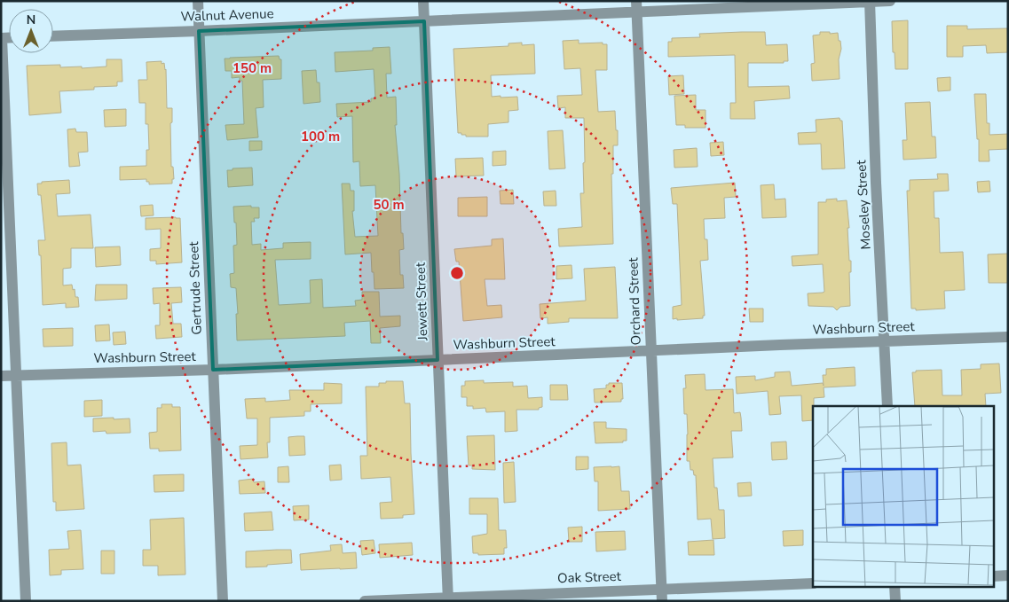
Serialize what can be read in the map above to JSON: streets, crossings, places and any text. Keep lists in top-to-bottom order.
{
  "streets": {
    "street": [
      "Walnut Avenue",
      "Moseley Street",
      "Gertrude Street",
      "Jewett Street",
      "Orchard Street",
      "Washburn Street",
      "Oak Street"
    ]
  },
  "crossings": [
    ["Walnut Avenue", "Moseley Street"],
    ["Walnut Avenue", "Gertrude Street"],
    ["Walnut Avenue", "Jewett Street"],
    ["Walnut Avenue", "Orchard Street"],
    ["Moseley Street", "Washburn Street"],
    ["Gertrude Street", "Washburn Street"],
    ["Jewett Street", "Washburn Street"],
    ["Jewett Street", "Oak Street"],
    ["Orchard Street", "Washburn Street"],
    ["Orchard Street", "Oak Street"]
  ],
  "north": "top",
  "rings": ["150 m", "100 m", "50 m"]
}
